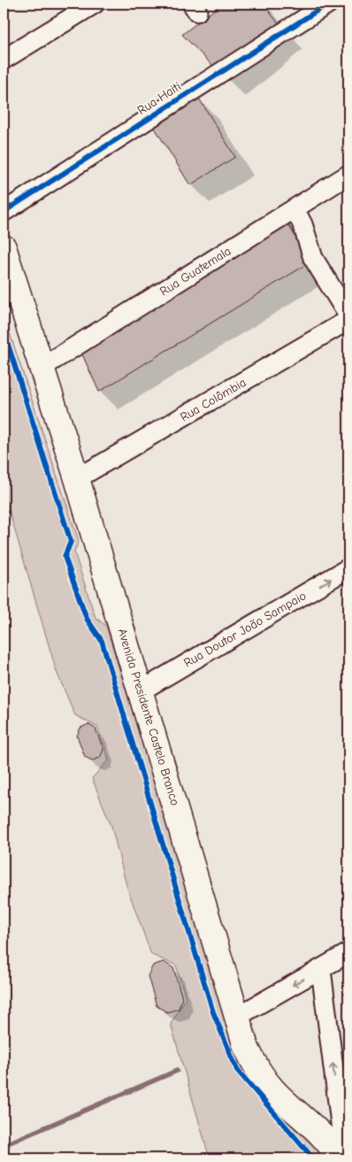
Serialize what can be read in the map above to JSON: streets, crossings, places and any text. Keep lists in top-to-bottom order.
{
  "streets": {
    "main road": ["Avenida Presidente Castelo Branco"],
    "street": [
      "Rua Haiti",
      "Rua Guatemala",
      "Rua Colômbia",
      "Rua Doutor João Sampaio"
    ]
  },
  "crossings": [
    ["Rua Guatemala", "Avenida Presidente Castelo Branco"],
    ["Rua Colômbia", "Avenida Presidente Castelo Branco"],
    ["Rua Doutor João Sampaio", "Avenida Presidente Castelo Branco"]
  ],
  "one_way": ["Rua Doutor João Sampaio"]
}
